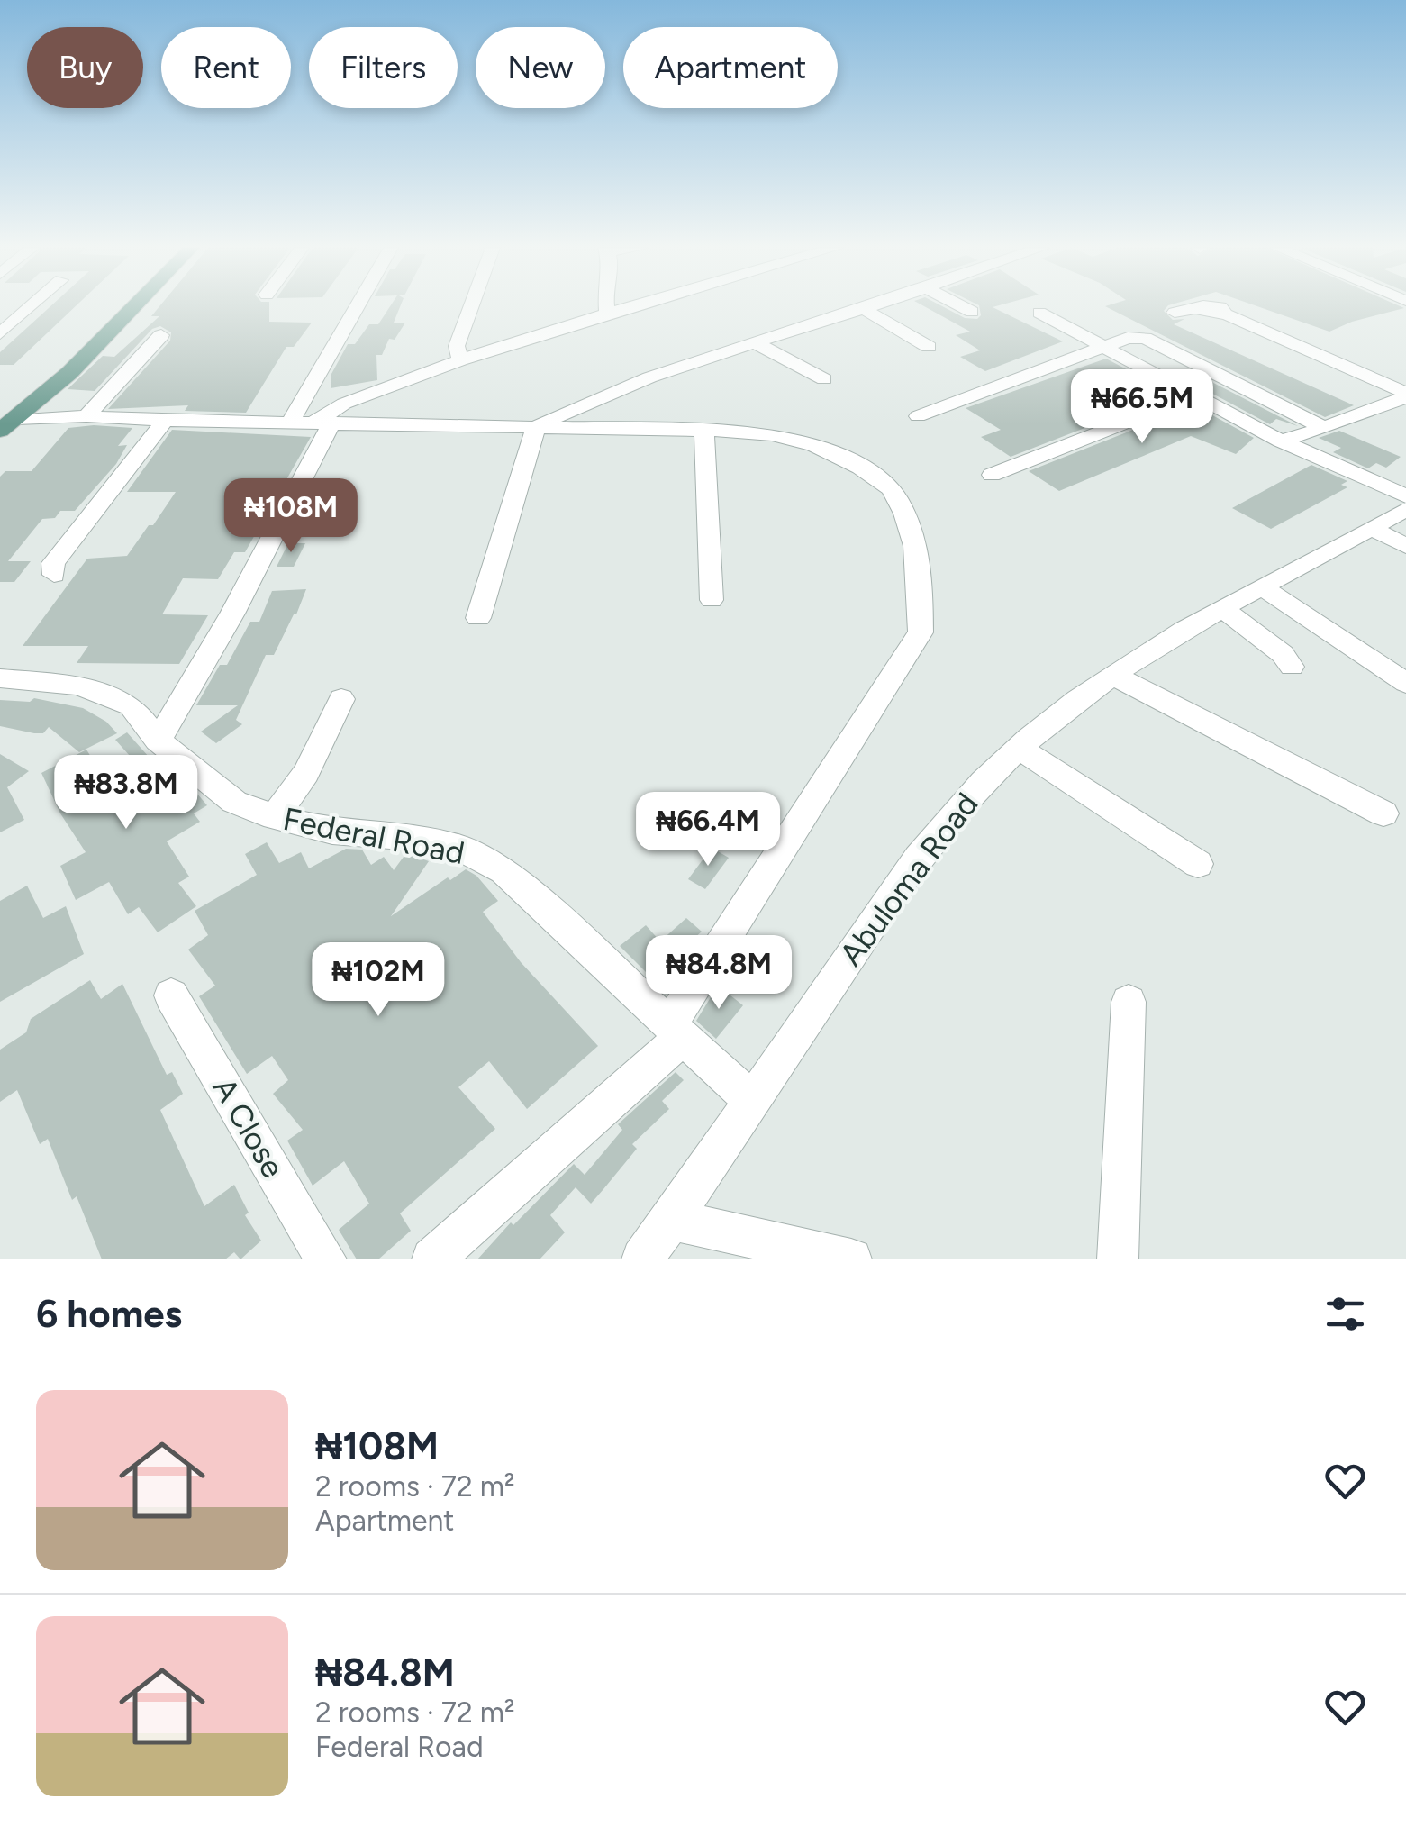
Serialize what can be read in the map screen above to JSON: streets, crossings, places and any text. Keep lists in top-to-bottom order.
{
  "streets": {
    "street": ["Federal Road", "Abuloma Road", "A Close"]
  },
  "crossings": [
    ["Federal Road", "Abuloma Road"]
  ],
  "page": {
    "chip": [
      "Buy",
      "Rent",
      "Filters",
      "New",
      "Apartment"
    ],
    "price": [
      "₦66.5M",
      "₦108M",
      "₦83.8M",
      "₦66.4M",
      "₦84.8M",
      "₦102M"
    ],
    "heading": "6 homes",
    "list": [
      {
        "name": "₦108M",
        "note": "2 rooms · 72 m² · Apartment"
      },
      {
        "name": "₦84.8M",
        "note": "2 rooms · 72 m² · Federal Road"
      }
    ]
  }
}
